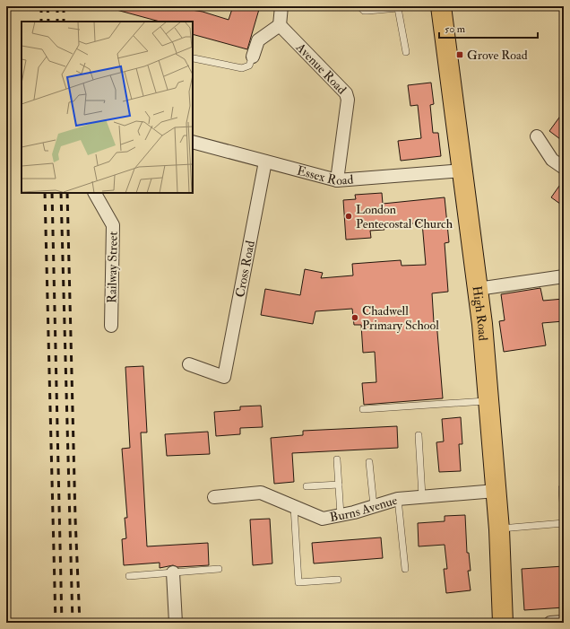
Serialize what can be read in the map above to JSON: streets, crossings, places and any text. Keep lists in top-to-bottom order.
{
  "streets": {
    "main road": ["High Road"],
    "street": [
      "Avenue Road",
      "Essex Road",
      "Railway Street",
      "Cross Road",
      "Burns Avenue"
    ]
  },
  "crossings": [
    ["Avenue Road", "Essex Road"],
    ["Essex Road", "Cross Road"],
    ["Essex Road", "High Road"],
    ["High Road", "Burns Avenue"]
  ],
  "places": {
    "transit": ["Grove Road"],
    "other": ["London Pentecostal Church", "Chadwell Primary School"]
  },
  "scale_bar": "50 m"
}
